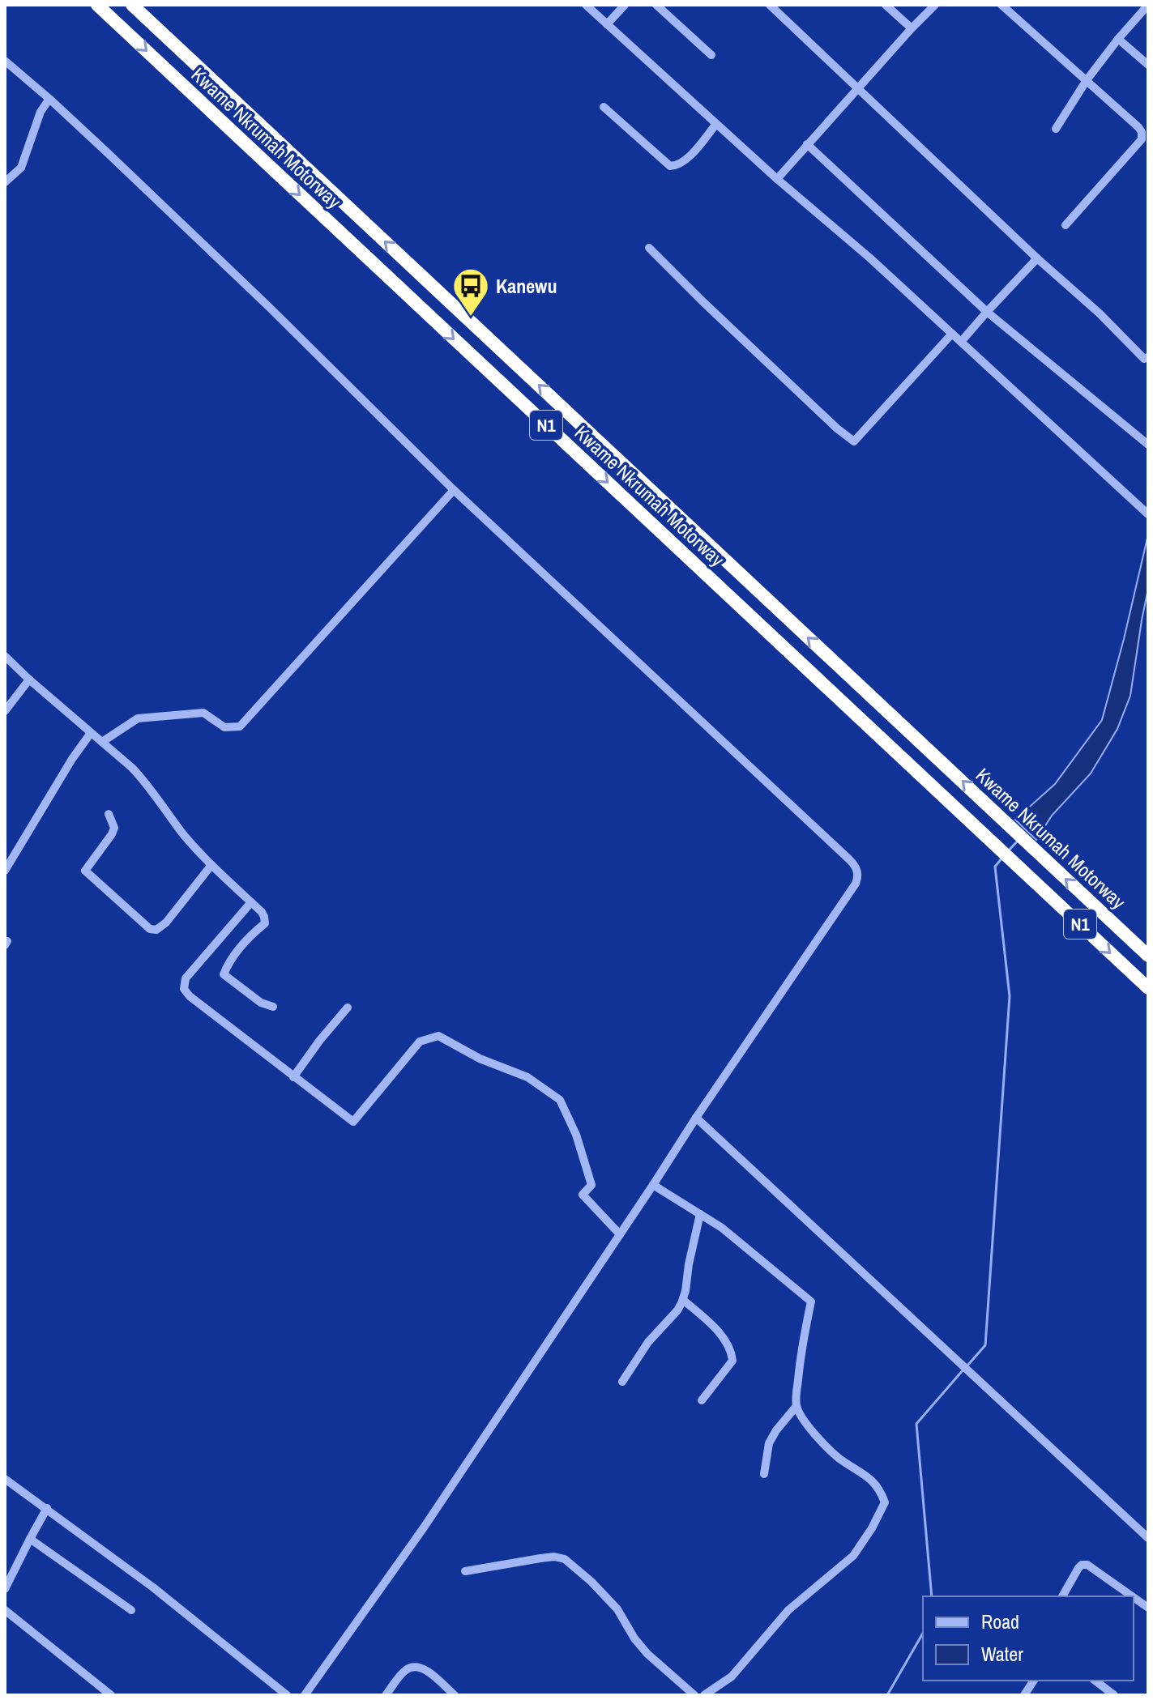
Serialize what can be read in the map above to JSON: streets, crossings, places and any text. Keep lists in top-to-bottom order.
{
  "streets": {
    "highway": ["Kwame Nkrumah Motorway", "N1"]
  },
  "places": {
    "bus stop": ["Kanewu"]
  },
  "legend": ["Road", "Water"]
}
